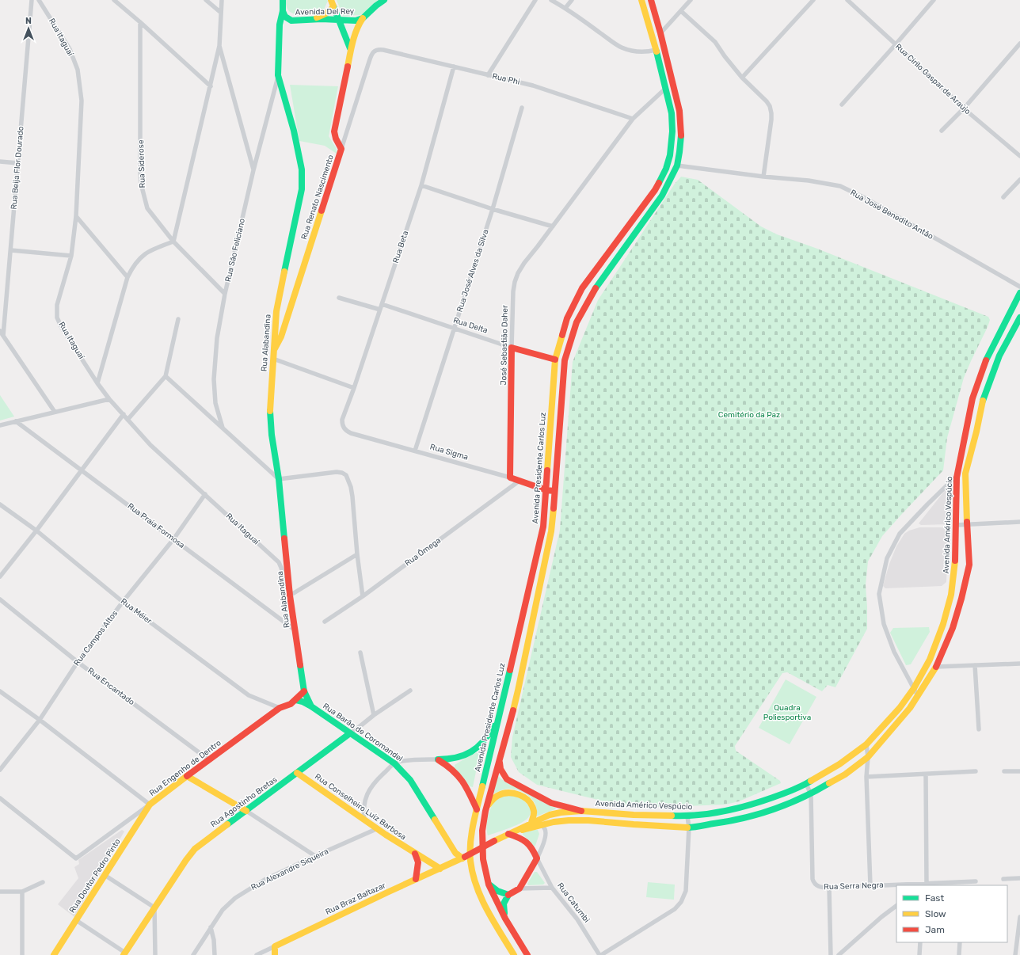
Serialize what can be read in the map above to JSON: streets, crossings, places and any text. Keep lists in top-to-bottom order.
{
  "streets": {
    "main road": [
      "Avenida Del Rey",
      "Rua Renato Nascimento",
      "Rua Delta",
      "Rua Alabandina",
      "José Sebastião Daher",
      "Rua Sigma",
      "Avenida Presidente Carlos Luz",
      "Avenida Américo Vespúcio",
      "Rua Barão de Coromandel",
      "Rua Engenho de Dentro",
      "Rua Agostinho Bretas",
      "Rua Conselheiro Luiz Barbosa",
      "Rua Doutor Pedro Pinto",
      "Rua Braz Baltazar",
      "Rua Catumbi"
    ],
    "street": [
      "Rua Itaguaí",
      "Rua Phi",
      "Rua Cirilo Gaspar de Araújo",
      "Rua Siderose",
      "Rua Beija Flor Dourado",
      "Rua José Benedito Antão",
      "Rua Beta",
      "Rua São Feliciano",
      "Rua José Alves da Silva",
      "Rua Praia Formosa",
      "Rua Ômega",
      "Rua Méier",
      "Rua Campos Altos",
      "Rua Encantado",
      "Rua Alexandre Siqueira",
      "Rua Serra Negra"
    ]
  },
  "crossings": [
    ["Avenida Del Rey", "Rua Alabandina"],
    ["Rua Itaguaí", "Rua Alabandina"],
    ["Rua Itaguaí", "Rua Campos Altos"],
    ["Rua Phi", "Rua Renato Nascimento"],
    ["Rua Phi", "Rua Beta"],
    ["Rua Phi", "José Sebastião Daher"],
    ["Rua Siderose", "Rua São Feliciano"],
    ["Rua Renato Nascimento", "Rua Alabandina"],
    ["Rua José Benedito Antão", "Avenida Presidente Carlos Luz"],
    ["Rua Beta", "Rua Delta"],
    ["Rua Beta", "Rua Sigma"],
    ["Rua São Feliciano", "Rua Alabandina"],
    ["Rua José Alves da Silva", "Rua Delta"],
    ["Rua José Alves da Silva", "Rua Sigma"],
    ["Rua Delta", "José Sebastião Daher"],
    ["Rua Delta", "Avenida Presidente Carlos Luz"],
    ["Rua Alabandina", "Rua Praia Formosa"],
    ["Rua Alabandina", "Rua Barão de Coromandel"],
    ["Rua Alabandina", "Rua Engenho de Dentro"],
    ["José Sebastião Daher", "Rua Sigma"],
    ["José Sebastião Daher", "Avenida Presidente Carlos Luz"],
    ["Rua Sigma", "Avenida Presidente Carlos Luz"],
    ["Rua Sigma", "Rua Ômega"],
    ["Avenida Américo Vespúcio", "Rua Barão de Coromandel"],
    ["Avenida Américo Vespúcio", "Rua Serra Negra"],
    ["Avenida Américo Vespúcio", "Rua Braz Baltazar"],
    ["Avenida Américo Vespúcio", "Rua Catumbi"],
    ["Rua Praia Formosa", "Rua Campos Altos"],
    ["Rua Méier", "Rua Campos Altos"],
    ["Rua Méier", "Rua Engenho de Dentro"],
    ["Rua Campos Altos", "Rua Encantado"],
    ["Rua Encantado", "Rua Engenho de Dentro"],
    ["Rua Barão de Coromandel", "Rua Engenho de Dentro"],
    ["Rua Barão de Coromandel", "Rua Agostinho Bretas"],
    ["Rua Barão de Coromandel", "Rua Braz Baltazar"],
    ["Rua Engenho de Dentro", "Rua Doutor Pedro Pinto"],
    ["Rua Agostinho Bretas", "Rua Conselheiro Luiz Barbosa"],
    ["Rua Conselheiro Luiz Barbosa", "Rua Alexandre Siqueira"],
    ["Rua Conselheiro Luiz Barbosa", "Rua Braz Baltazar"]
  ],
  "parks": ["Cemitério da Paz", "Quadra Poliesportiva"],
  "legend": ["Fast", "Slow", "Jam"],
  "north": "top"
}
